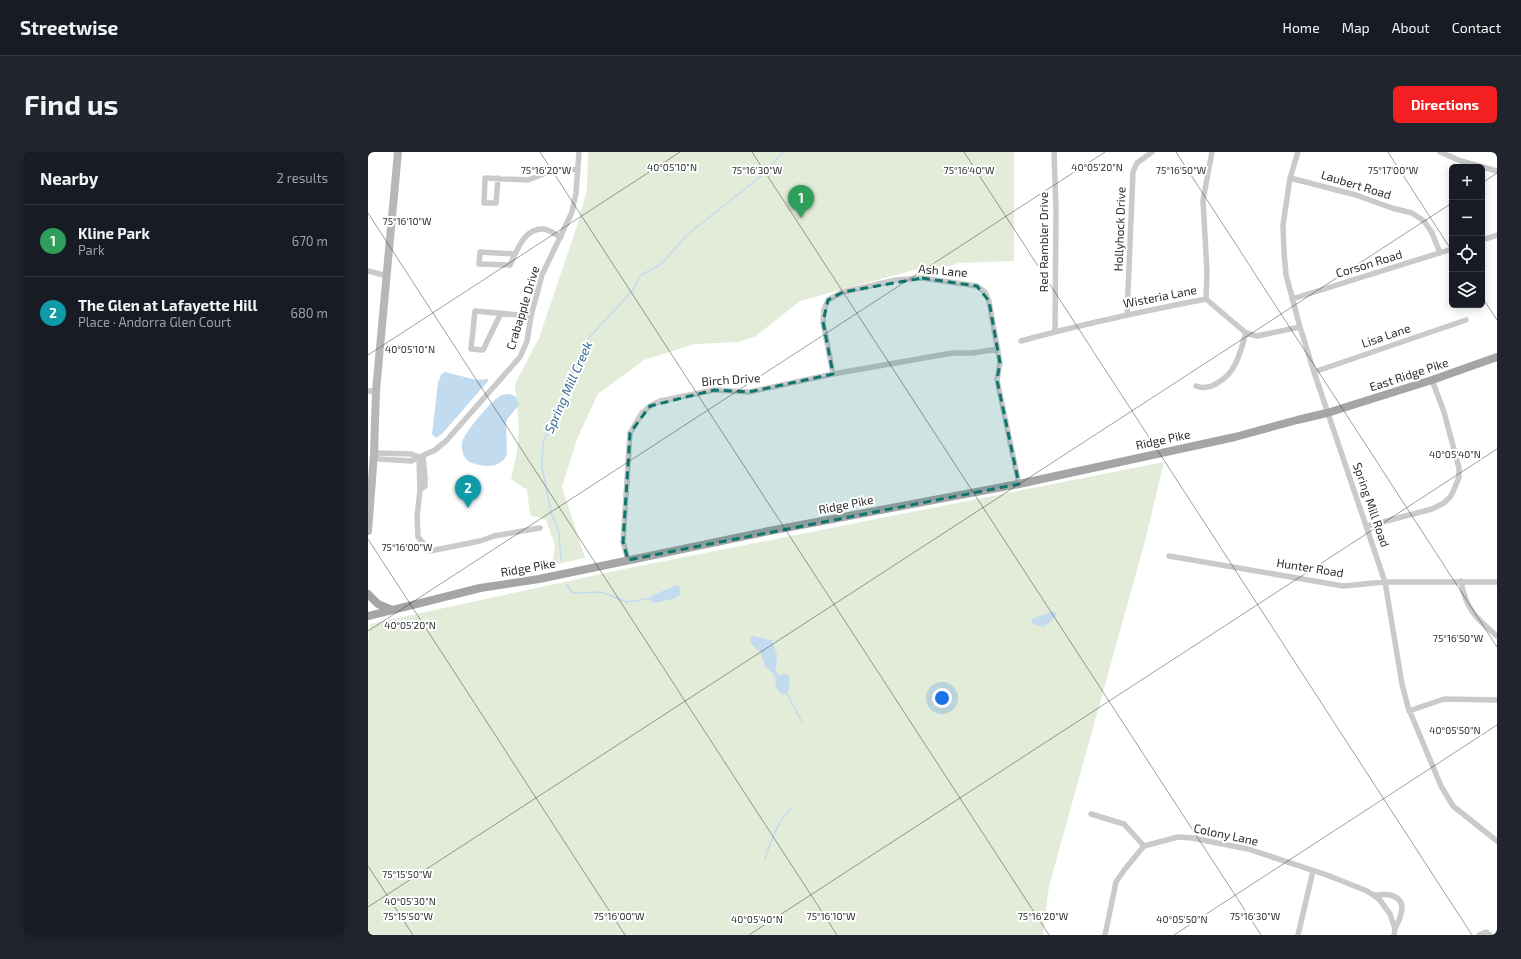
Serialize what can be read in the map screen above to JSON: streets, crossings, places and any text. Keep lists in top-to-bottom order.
{
  "streets": {
    "main road": ["East Ridge Pike", "Ridge Pike"],
    "street": [
      "Laubert Road",
      "Hollyhock Drive",
      "Red Rambler Drive",
      "Corson Road",
      "Ash Lane",
      "Wisteria Lane",
      "Crabapple Drive",
      "Lisa Lane",
      "Birch Drive",
      "Spring Mill Road",
      "Hunter Road",
      "Colony Lane"
    ]
  },
  "crossings": [
    ["Laubert Road", "Corson Road"],
    ["Laubert Road", "Spring Mill Road"],
    ["Hollyhock Drive", "Wisteria Lane"],
    ["Red Rambler Drive", "Wisteria Lane"],
    ["Corson Road", "Spring Mill Road"],
    ["Ash Lane", "Birch Drive"],
    ["Ash Lane", "Ridge Pike"],
    ["Lisa Lane", "Spring Mill Road"],
    ["East Ridge Pike", "Ridge Pike"],
    ["East Ridge Pike", "Spring Mill Road"],
    ["Birch Drive", "Ridge Pike"],
    ["Ridge Pike", "Spring Mill Road"],
    ["Spring Mill Road", "Hunter Road"]
  ],
  "water": ["Spring Mill Creek"],
  "page": {
    "header": "Streetwise",
    "nav": [
      "Home",
      "Map",
      "About",
      "Contact"
    ],
    "buttons": "Directions",
    "title": "Find us",
    "heading": ["Nearby", "2 results"],
    "map_buttons": ["+", "−"],
    "pins": ["1", "2"],
    "list": [
      {
        "mark": "1",
        "name": "Kline Park",
        "note": "Park",
        "value": "670 m"
      },
      {
        "mark": "2",
        "name": "The Glen at Lafayette Hill",
        "note": "Place · Andorra Glen Court",
        "value": "680 m"
      }
    ]
  },
  "coordinates": [
    "40°05'10\"N",
    "40°05'20\"N",
    "75°16'20\"W",
    "75°16'30\"W",
    "75°16'40\"W",
    "75°16'50\"W",
    "75°17'00\"W",
    "75°16'10\"W",
    "40°05'40\"N",
    "75°16'00\"W",
    "40°05'50\"N",
    "75°15'50\"W",
    "40°05'30\"N"
  ]
}
